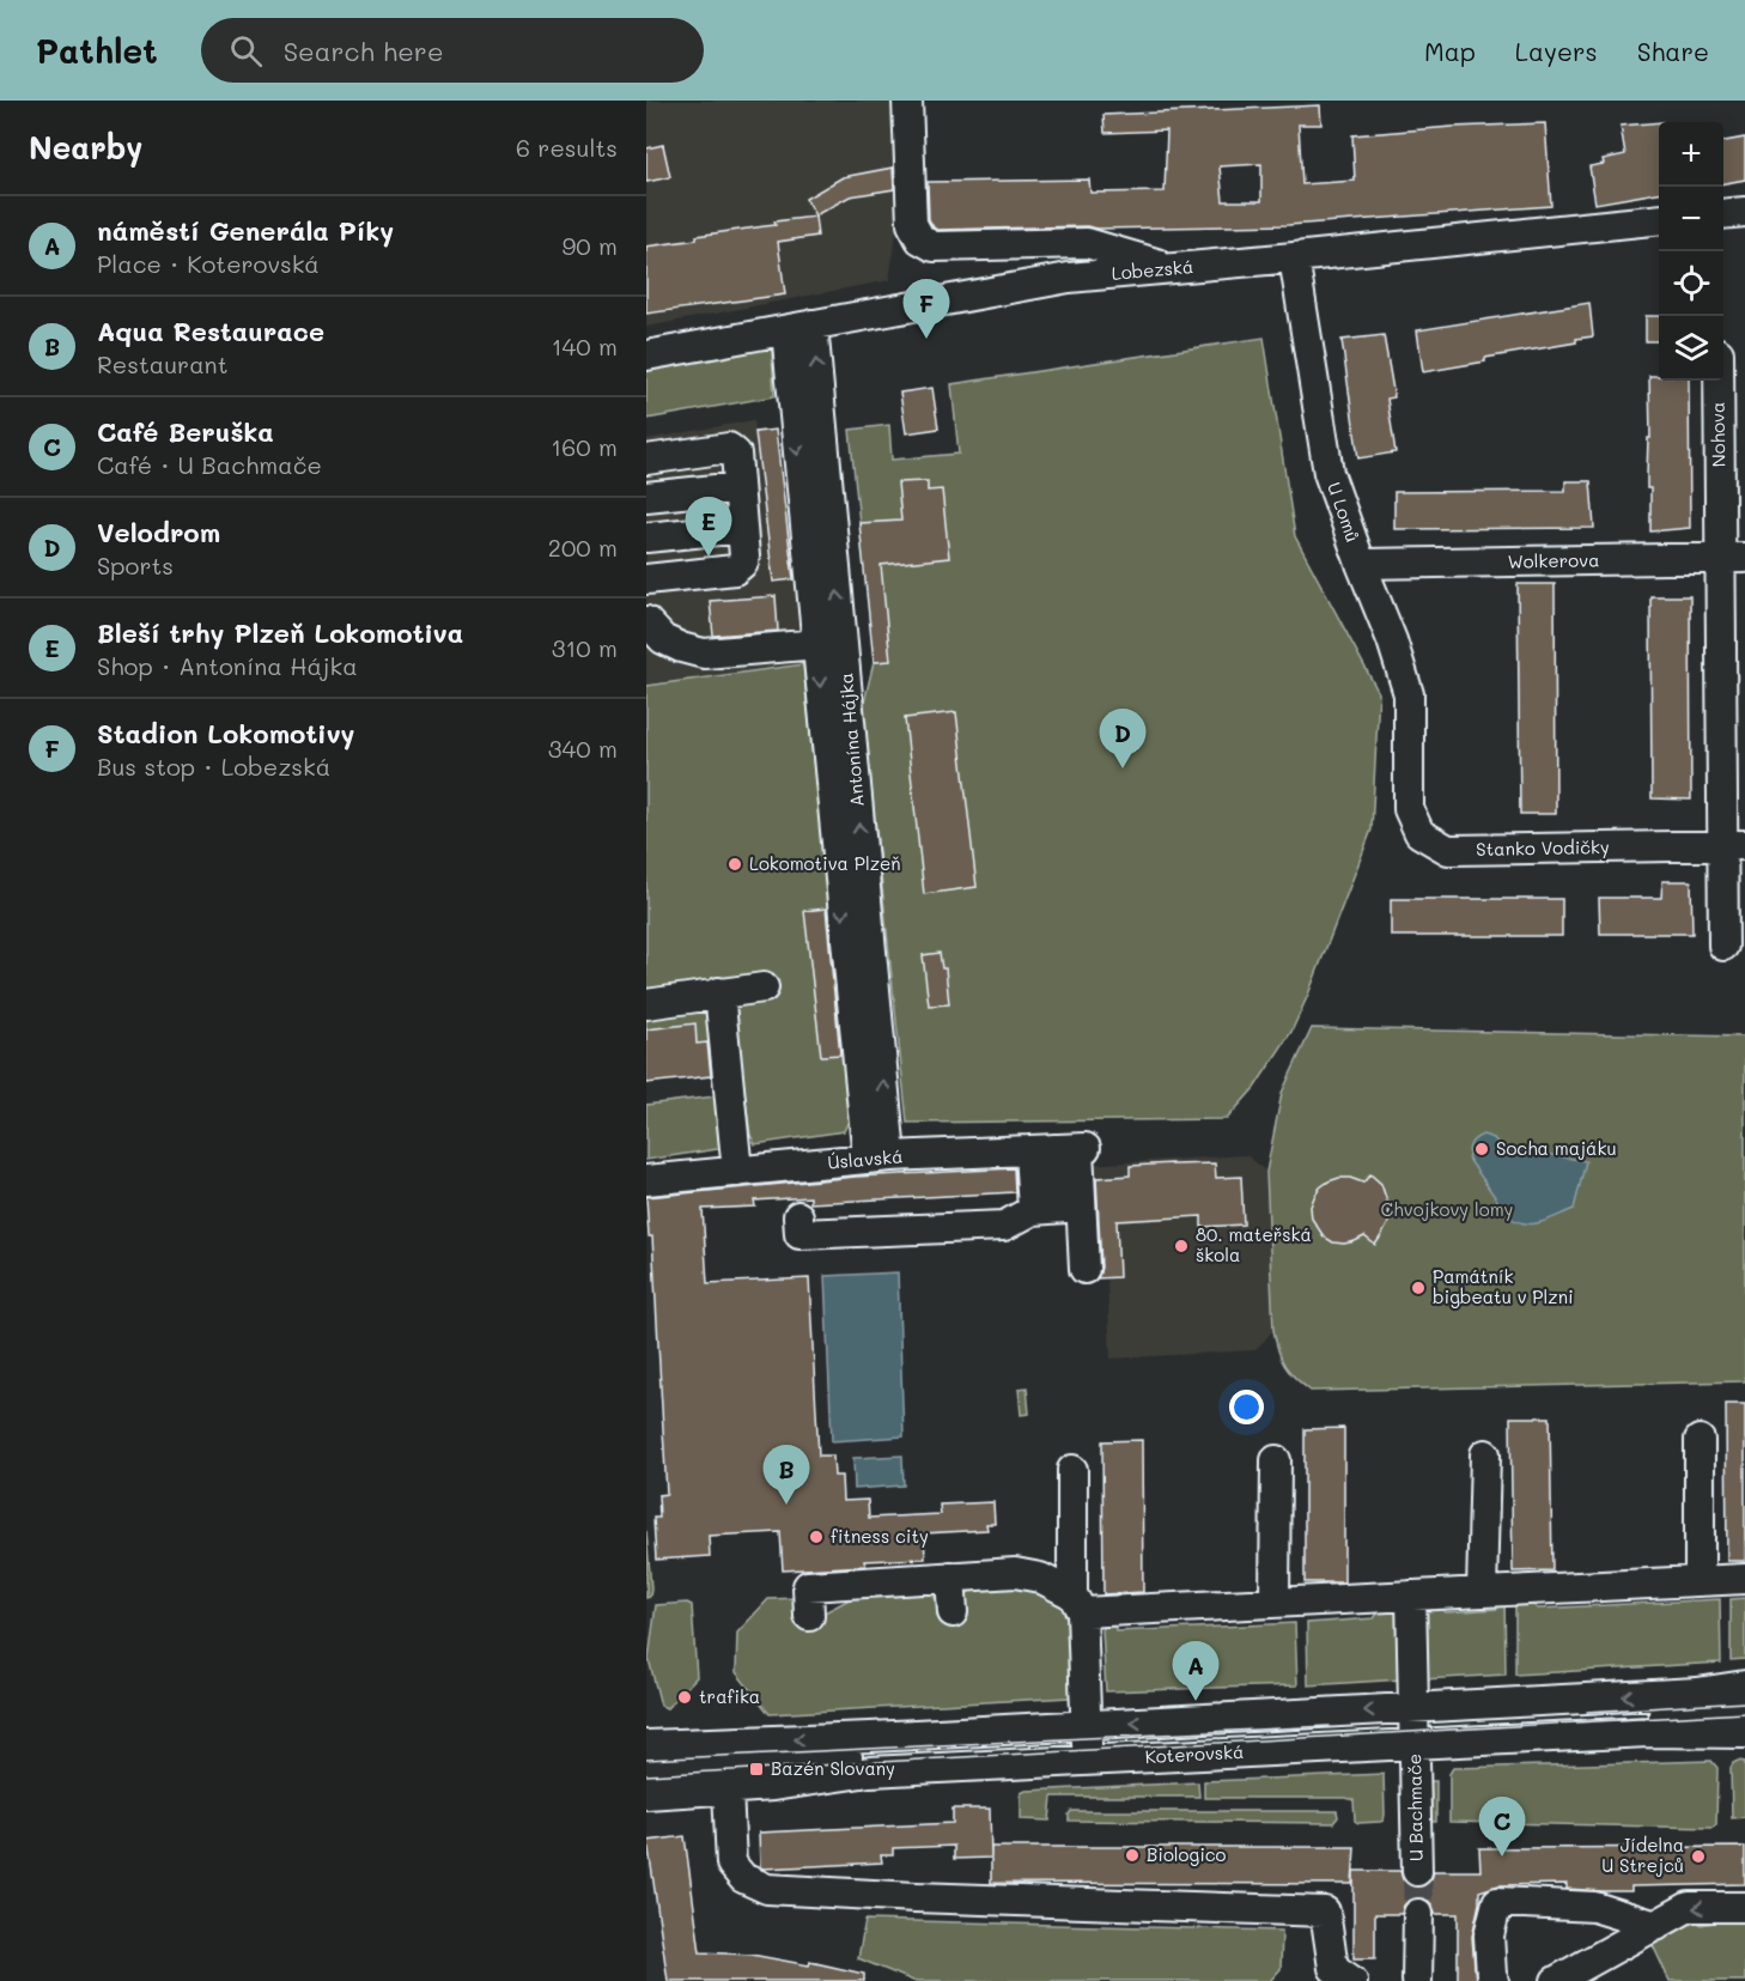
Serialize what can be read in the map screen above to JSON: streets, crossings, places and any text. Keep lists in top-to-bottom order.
{
  "streets": {
    "street": [
      "Lobezská",
      "Nohova",
      "U Lomů",
      "Wolkerova",
      "Antonína Hájka",
      "Stanko Vodičky",
      "Úslavská",
      "Koterovská",
      "U Bachmače"
    ]
  },
  "crossings": [
    ["Lobezská", "U Lomů"],
    ["Lobezská", "Antonína Hájka"],
    ["Nohova", "Wolkerova"],
    ["Nohova", "Stanko Vodičky"],
    ["U Lomů", "Wolkerova"],
    ["U Lomů", "Stanko Vodičky"],
    ["Antonína Hájka", "Úslavská"],
    ["Koterovská", "U Bachmače"]
  ],
  "parks": ["Chvojkovy lomy"],
  "places": {
    "other": [
      "Lokomotiva Plzeň",
      "Socha majáku",
      "80. mateřská škola",
      "Památník bigbeatu v Plzni",
      "fitness city",
      "trafika",
      "Biologico",
      "Jídelna U Strejců"
    ],
    "transit": ["Bazén Slovany"]
  },
  "page": {
    "header": "Pathlet",
    "search": "Search here",
    "nav": ["Map", "Layers", "Share"],
    "heading": ["Nearby", "6 results"],
    "map_buttons": ["+", "−"],
    "list": [
      {
        "mark": "A",
        "name": "náměstí Generála Píky",
        "note": "Place · Koterovská",
        "value": "90 m"
      },
      {
        "mark": "B",
        "name": "Aqua Restaurace",
        "note": "Restaurant",
        "value": "140 m"
      },
      {
        "mark": "C",
        "name": "Café Beruška",
        "note": "Café · U Bachmače",
        "value": "160 m"
      },
      {
        "mark": "D",
        "name": "Velodrom",
        "note": "Sports",
        "value": "200 m"
      },
      {
        "mark": "E",
        "name": "Bleší trhy Plzeň Lokomotiva",
        "note": "Shop · Antonína Hájka",
        "value": "310 m"
      },
      {
        "mark": "F",
        "name": "Stadion Lokomotivy",
        "note": "Bus stop · Lobezská",
        "value": "340 m"
      }
    ],
    "pins": [
      "F",
      "E",
      "D",
      "B",
      "A",
      "C"
    ]
  }
}
